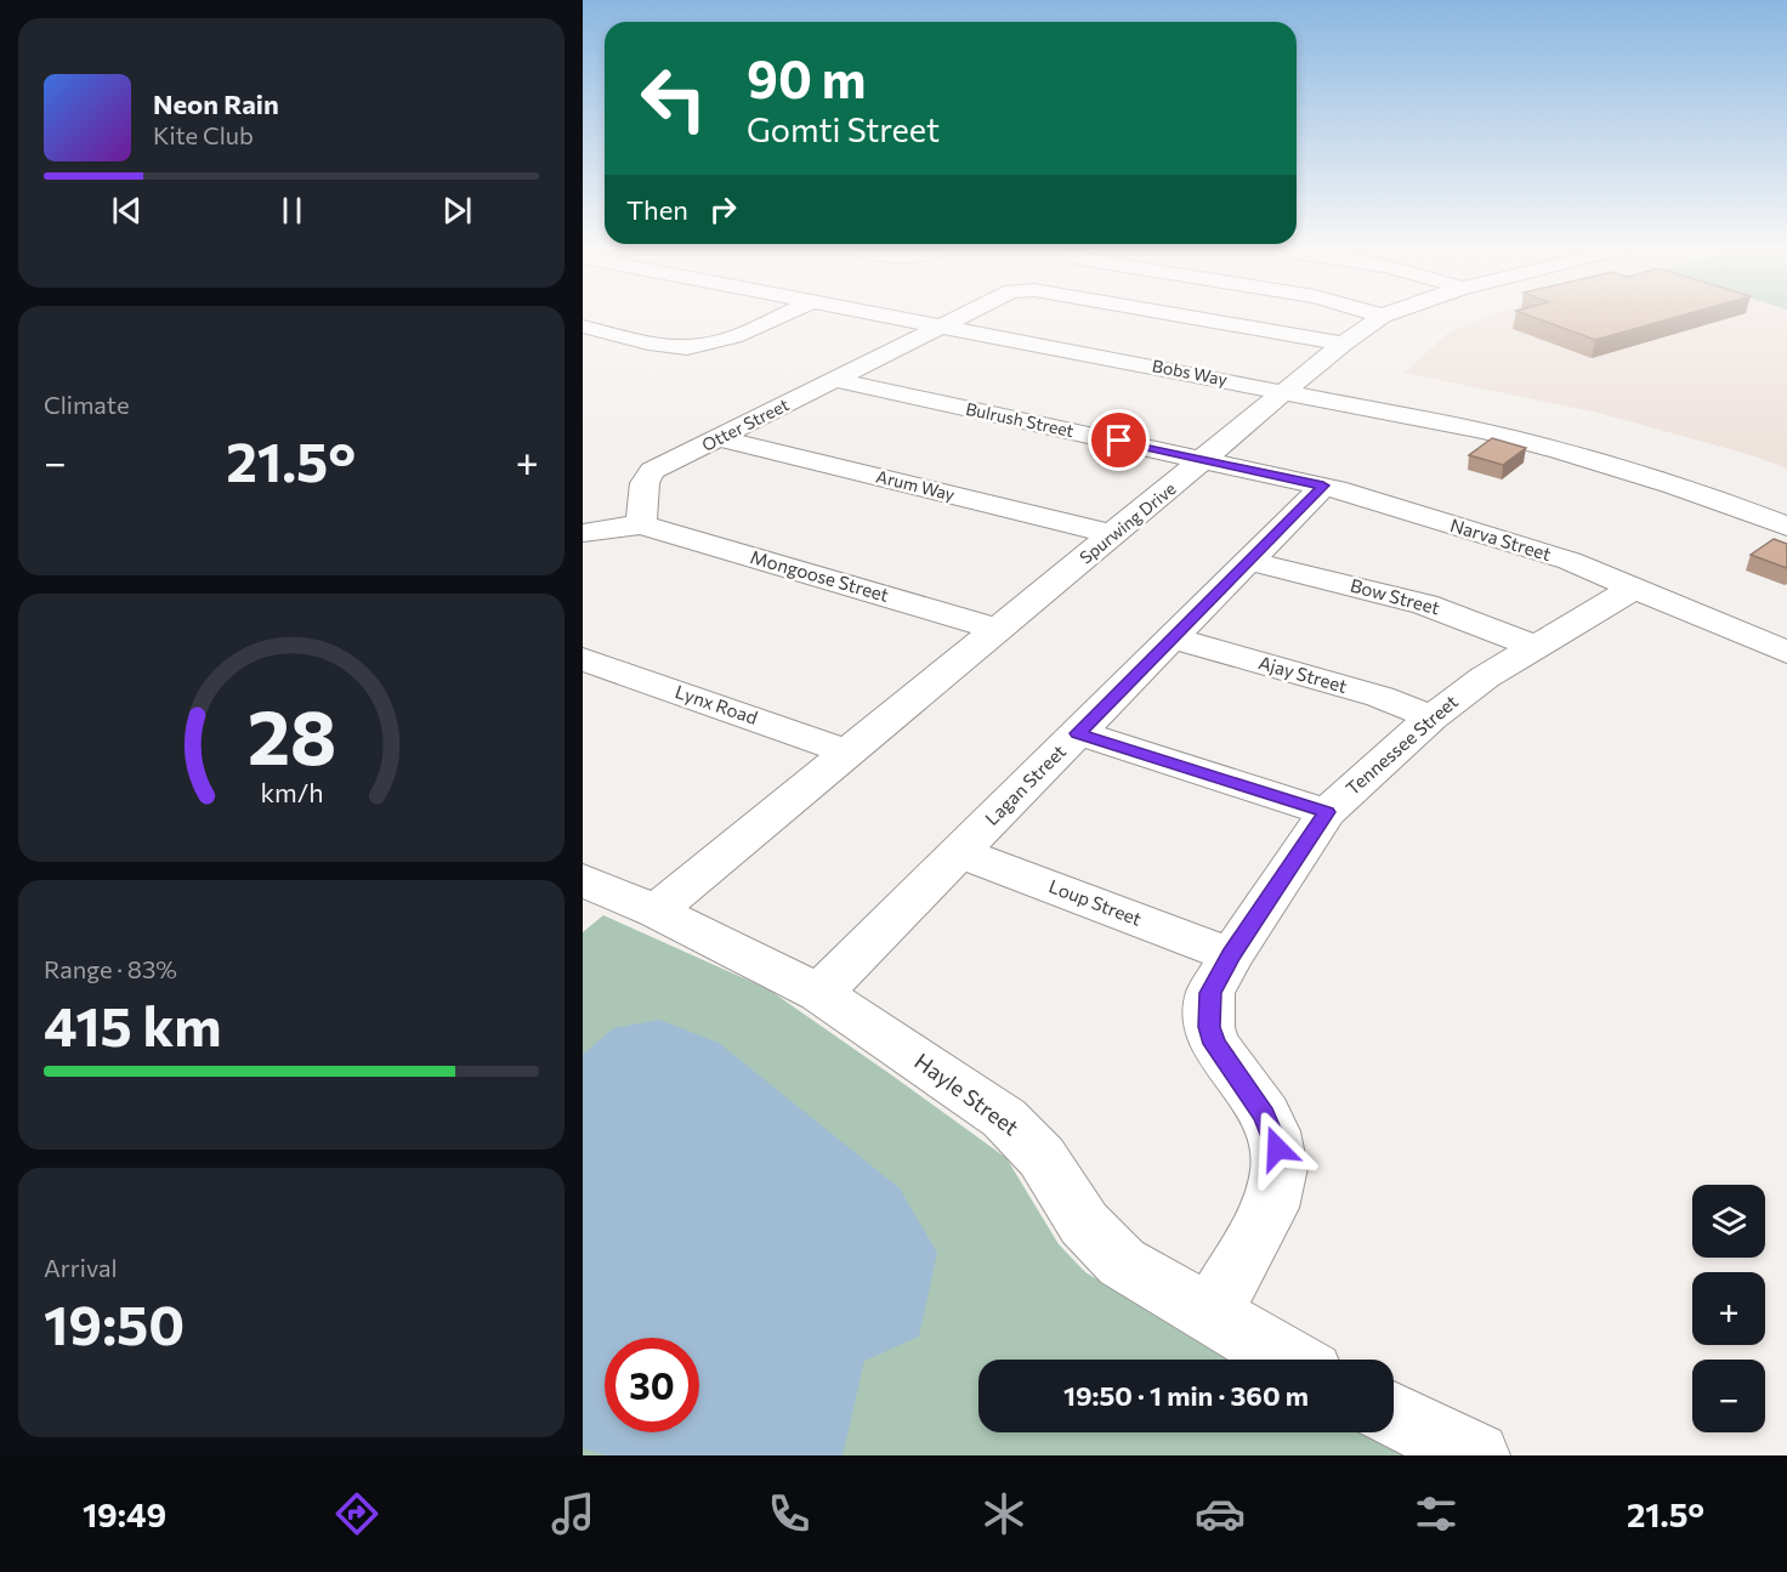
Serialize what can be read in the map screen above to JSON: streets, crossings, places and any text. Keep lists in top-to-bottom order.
{
  "streets": {
    "street": [
      "Bobs Way",
      "Bulrush Street",
      "Otter Street",
      "Arum Way",
      "Spurwing Drive",
      "Narva Street",
      "Mongoose Street",
      "Bow Street",
      "Ajay Street",
      "Lynx Road",
      "Tennessee Street",
      "Lagan Street",
      "Loup Street",
      "Hayle Street"
    ]
  },
  "crossings": [
    ["Bobs Way", "Otter Street"],
    ["Bobs Way", "Spurwing Drive"],
    ["Bulrush Street", "Otter Street"],
    ["Bulrush Street", "Spurwing Drive"],
    ["Bulrush Street", "Narva Street"],
    ["Otter Street", "Arum Way"],
    ["Otter Street", "Spurwing Drive"],
    ["Otter Street", "Mongoose Street"],
    ["Arum Way", "Spurwing Drive"],
    ["Spurwing Drive", "Narva Street"],
    ["Spurwing Drive", "Mongoose Street"],
    ["Spurwing Drive", "Lynx Road"],
    ["Spurwing Drive", "Hayle Street"],
    ["Narva Street", "Tennessee Street"],
    ["Narva Street", "Lagan Street"],
    ["Bow Street", "Tennessee Street"],
    ["Bow Street", "Lagan Street"],
    ["Ajay Street", "Tennessee Street"],
    ["Ajay Street", "Lagan Street"],
    ["Tennessee Street", "Loup Street"],
    ["Tennessee Street", "Hayle Street"],
    ["Lagan Street", "Loup Street"],
    ["Lagan Street", "Hayle Street"]
  ],
  "page": {
    "turn": ["90 m", "Gomti Street"],
    "song": ["Neon Rain", "Kite Club"],
    "then": "Then",
    "tile": [
      "Climate",
      ["Range · 83%", "415 km"],
      ["Arrival", "19:50"]
    ],
    "heat": ["−", "21.5°", "+"],
    "map_buttons": ["+", "−"],
    "limit": "30",
    "trip": "19:50 · 1 min · 360 m",
    "tabs": ["19:49", "21.5°"],
    "gauge": ["28", "km/h"]
  }
}
